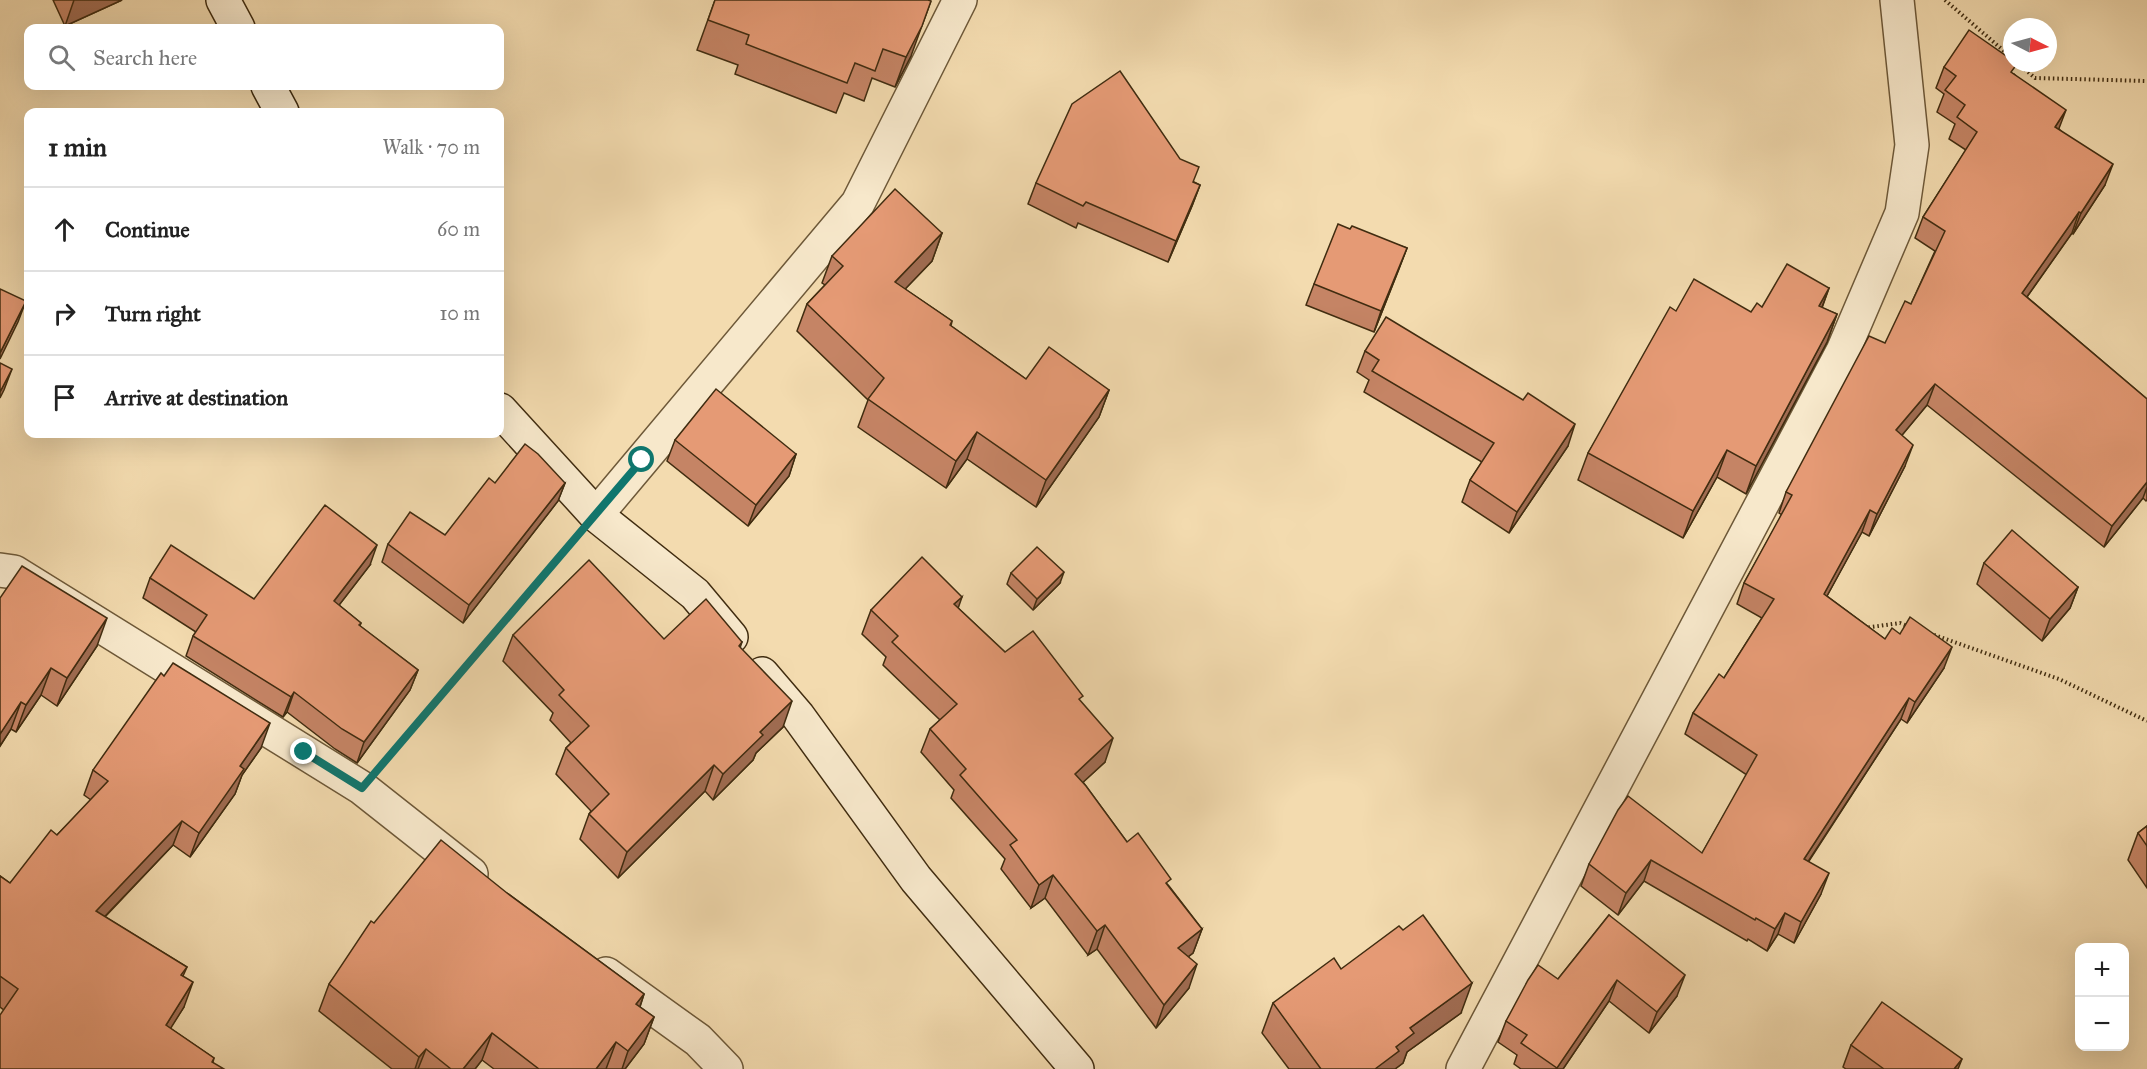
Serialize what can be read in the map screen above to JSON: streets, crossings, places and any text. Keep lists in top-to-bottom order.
{
  "north": "right",
  "page": {
    "search": "Search here",
    "heading": ["1 min", "Walk · 70 m"],
    "list": [
      ["Continue", "60 m"],
      ["Turn right", "10 m"],
      "Arrive at destination"
    ],
    "map_buttons": ["+", "−"]
  }
}
